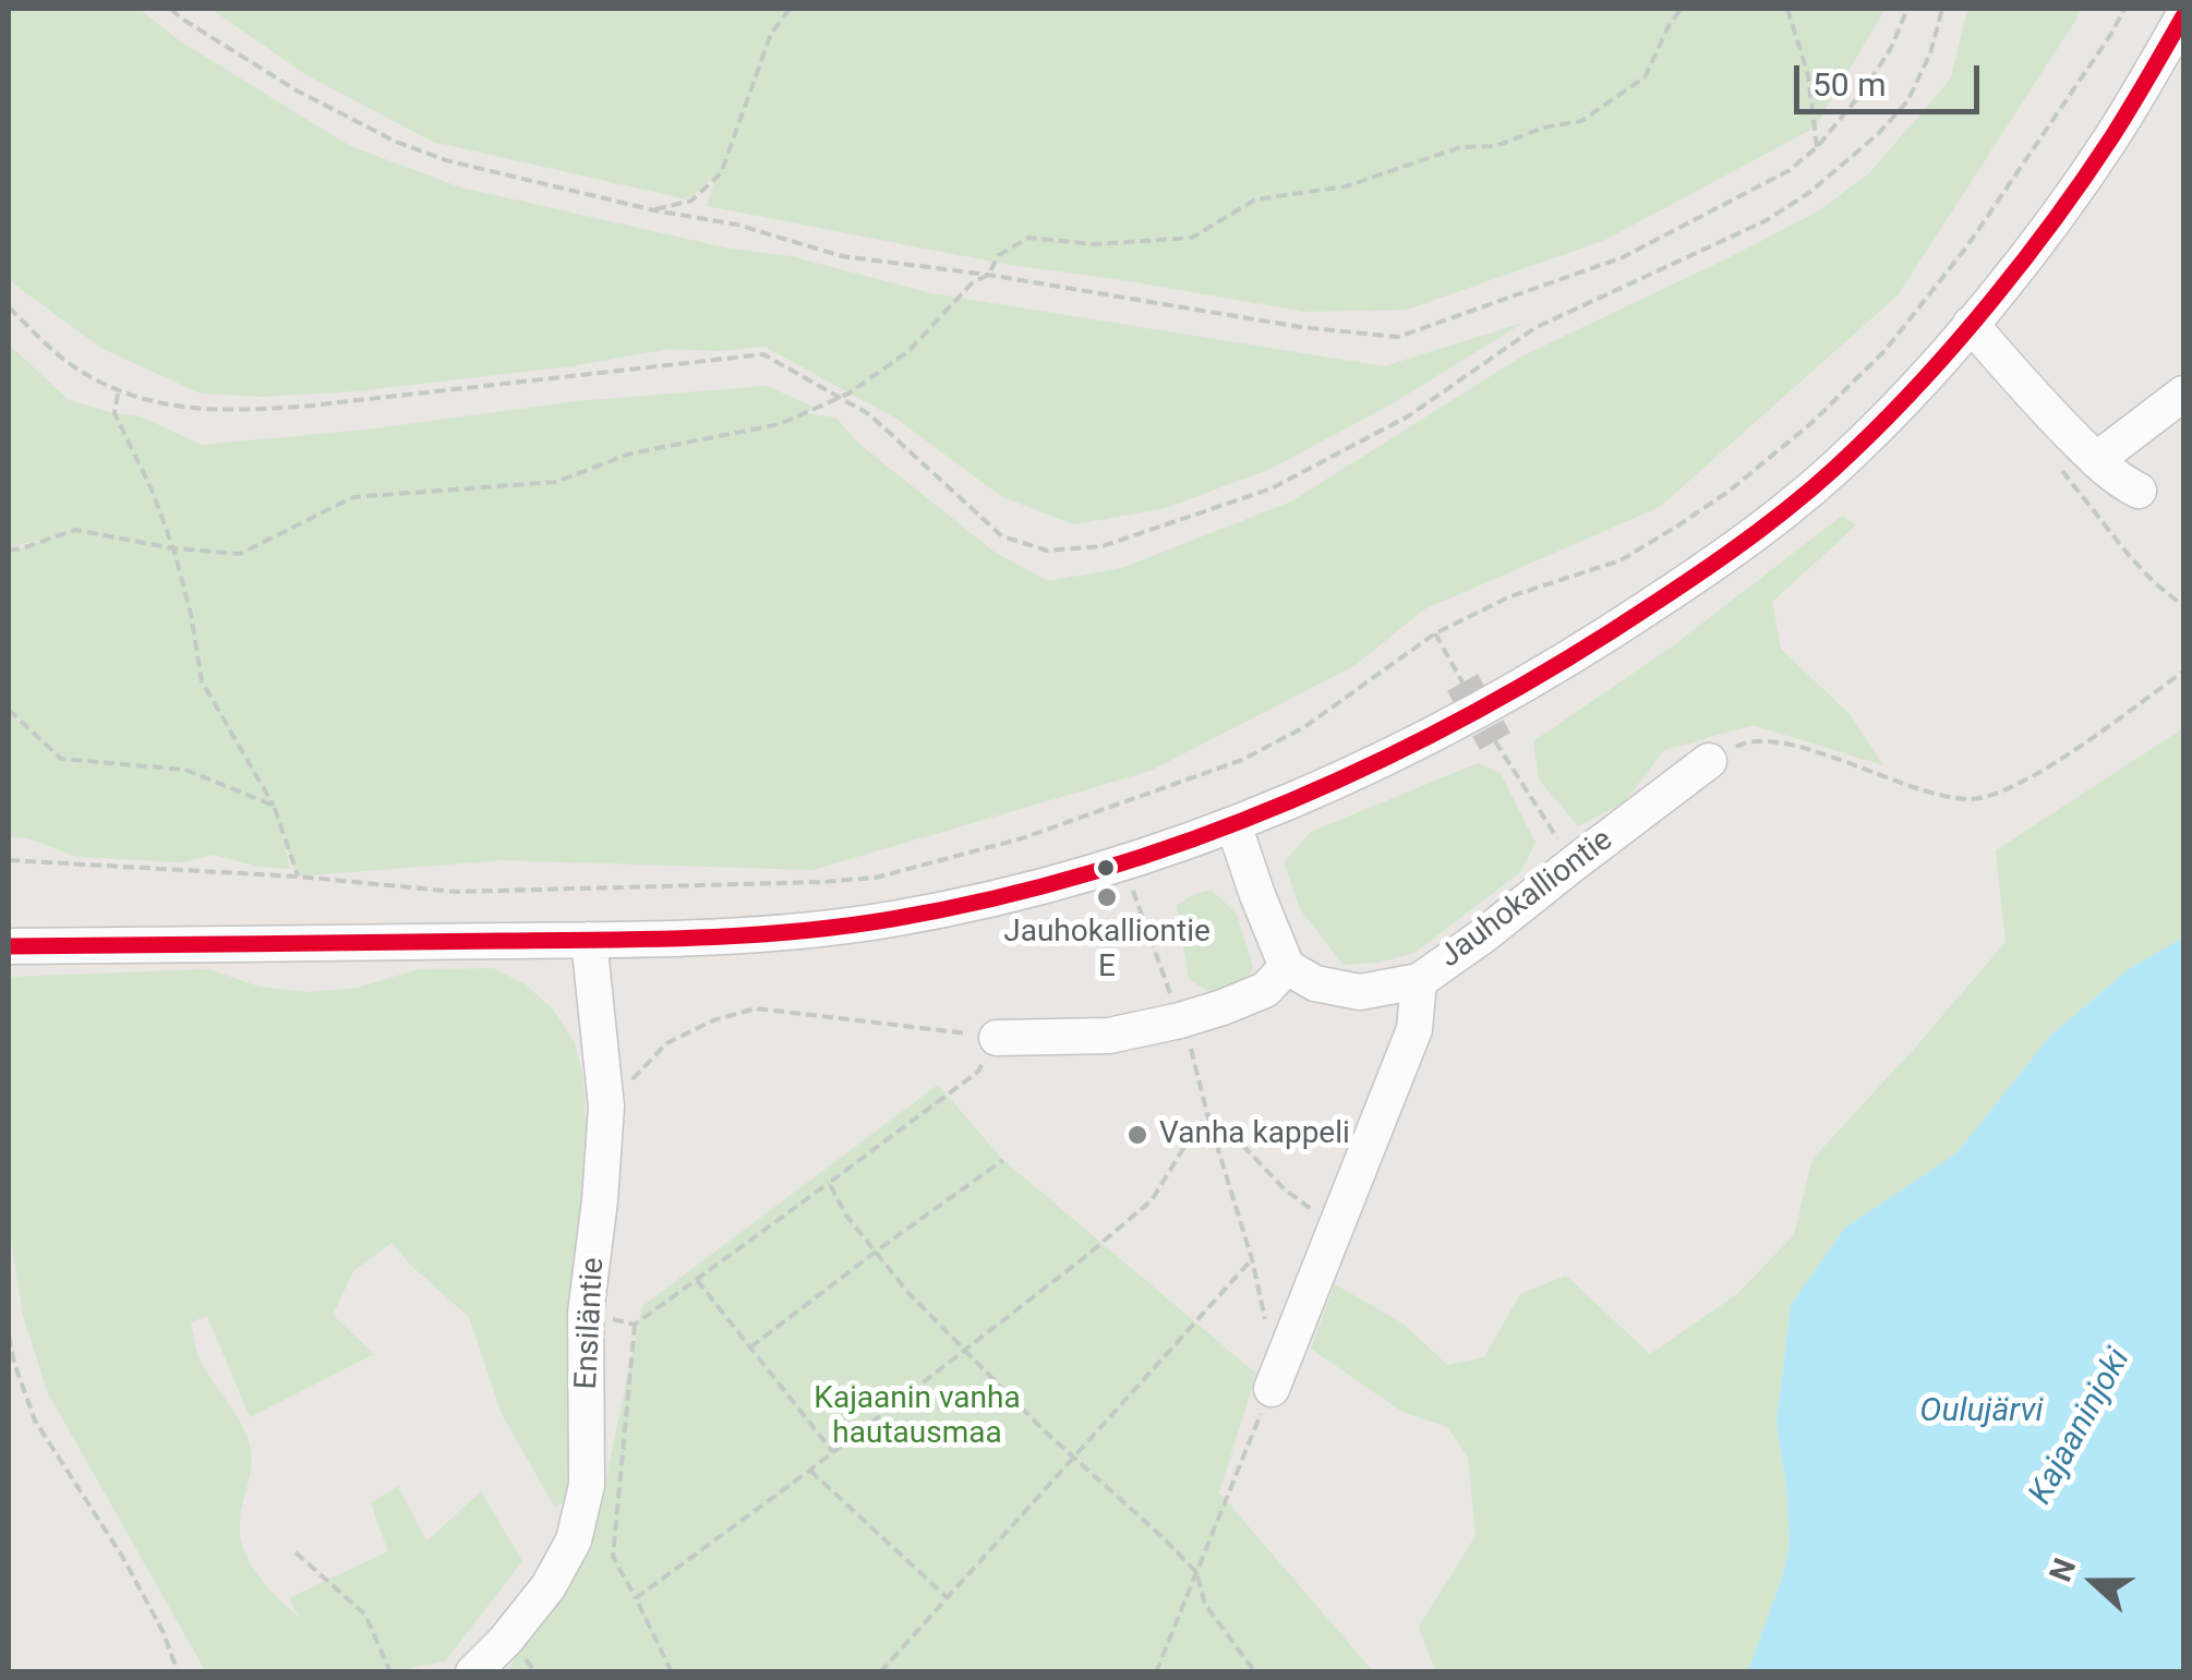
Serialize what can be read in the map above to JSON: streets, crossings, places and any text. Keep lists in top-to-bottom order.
{
  "streets": {
    "street": ["Jauhokalliontie", "Ensiläntie"]
  },
  "water": ["Oulujärvi", "Kajaaninjoki"],
  "parks": ["Kajaanin vanha hautausmaa"],
  "places": ["Jauhokalliontie E", "Vanha kappeli"],
  "scale_bar": "50 m",
  "north": "left"
}
